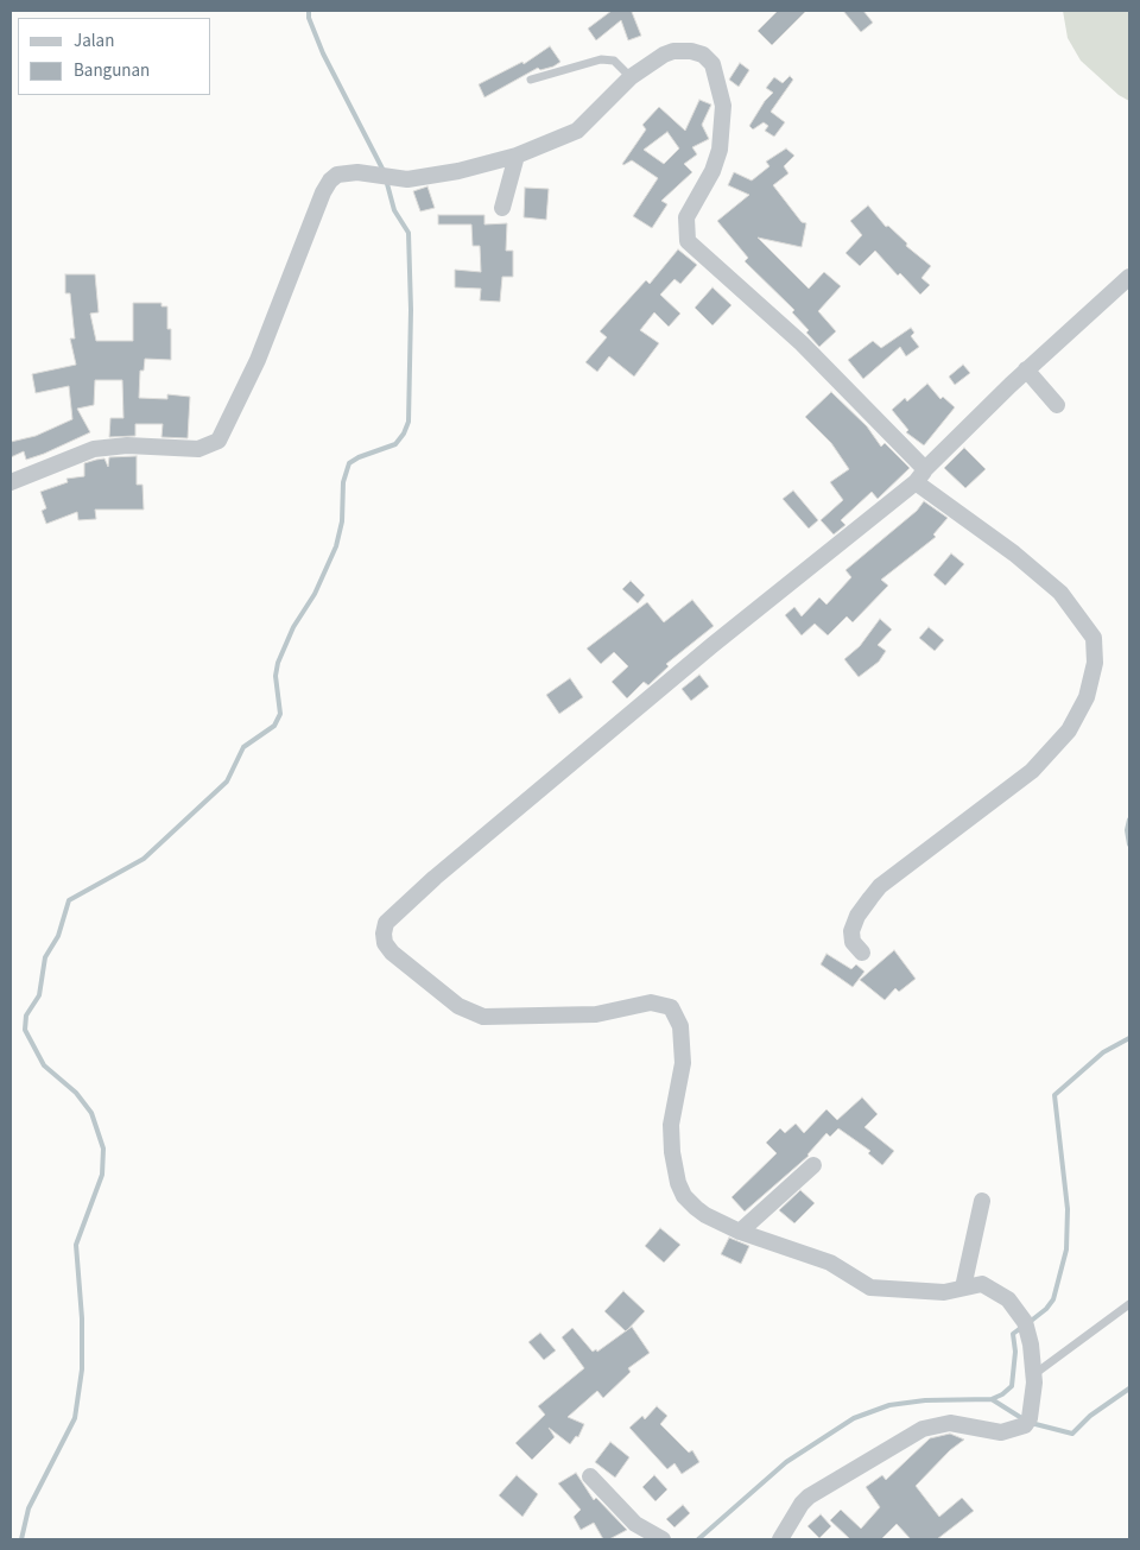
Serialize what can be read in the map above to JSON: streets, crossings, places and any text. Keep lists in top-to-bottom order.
{
  "legend": ["Jalan", "Bangunan"]
}
